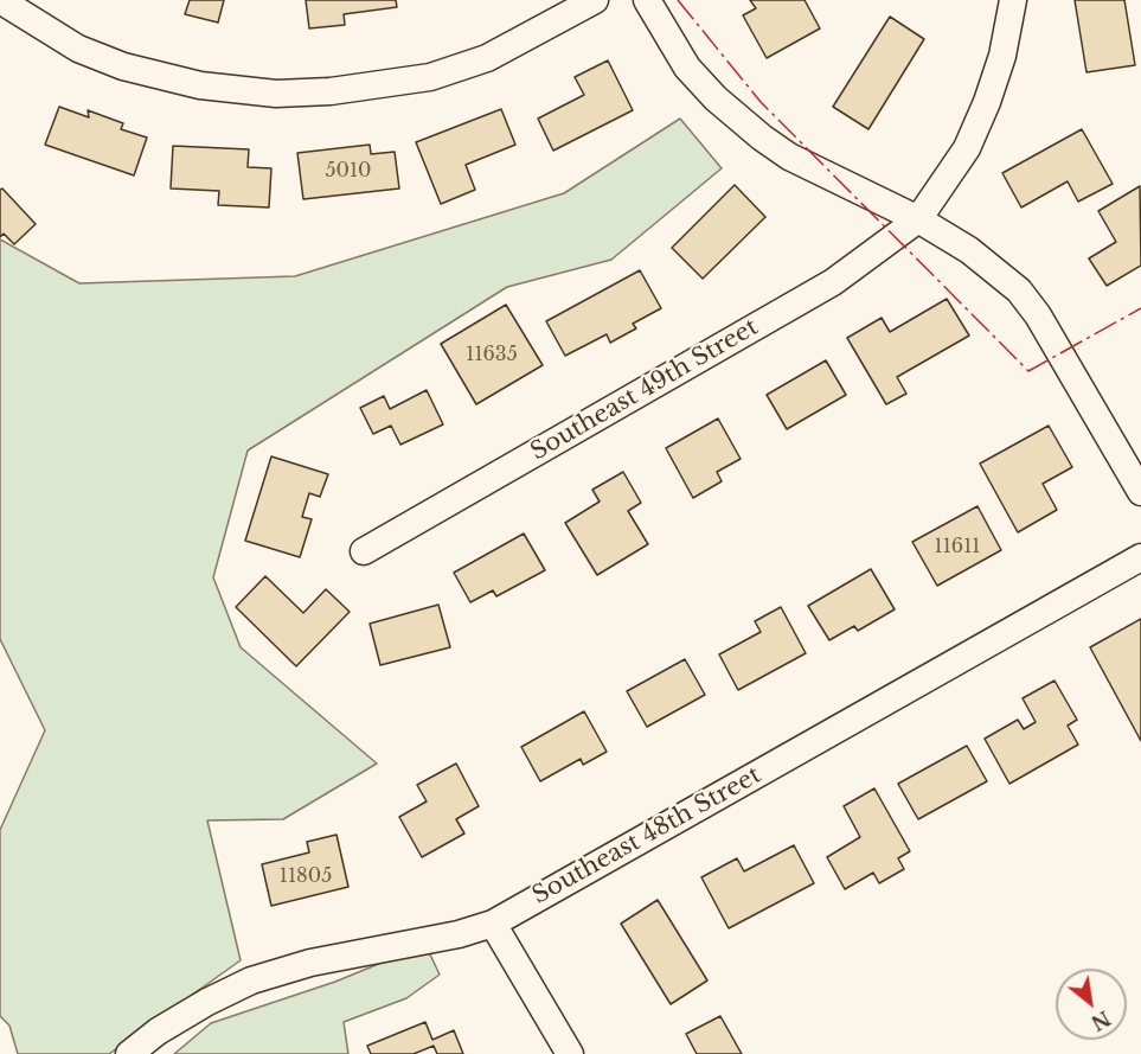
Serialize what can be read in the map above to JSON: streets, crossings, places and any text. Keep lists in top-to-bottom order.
{
  "streets": {
    "street": ["Southeast 49th Street", "Southeast 48th Street"]
  },
  "house_numbers": [
    "5010",
    "11635",
    "11611",
    "11805"
  ],
  "north": "bottom right"
}
